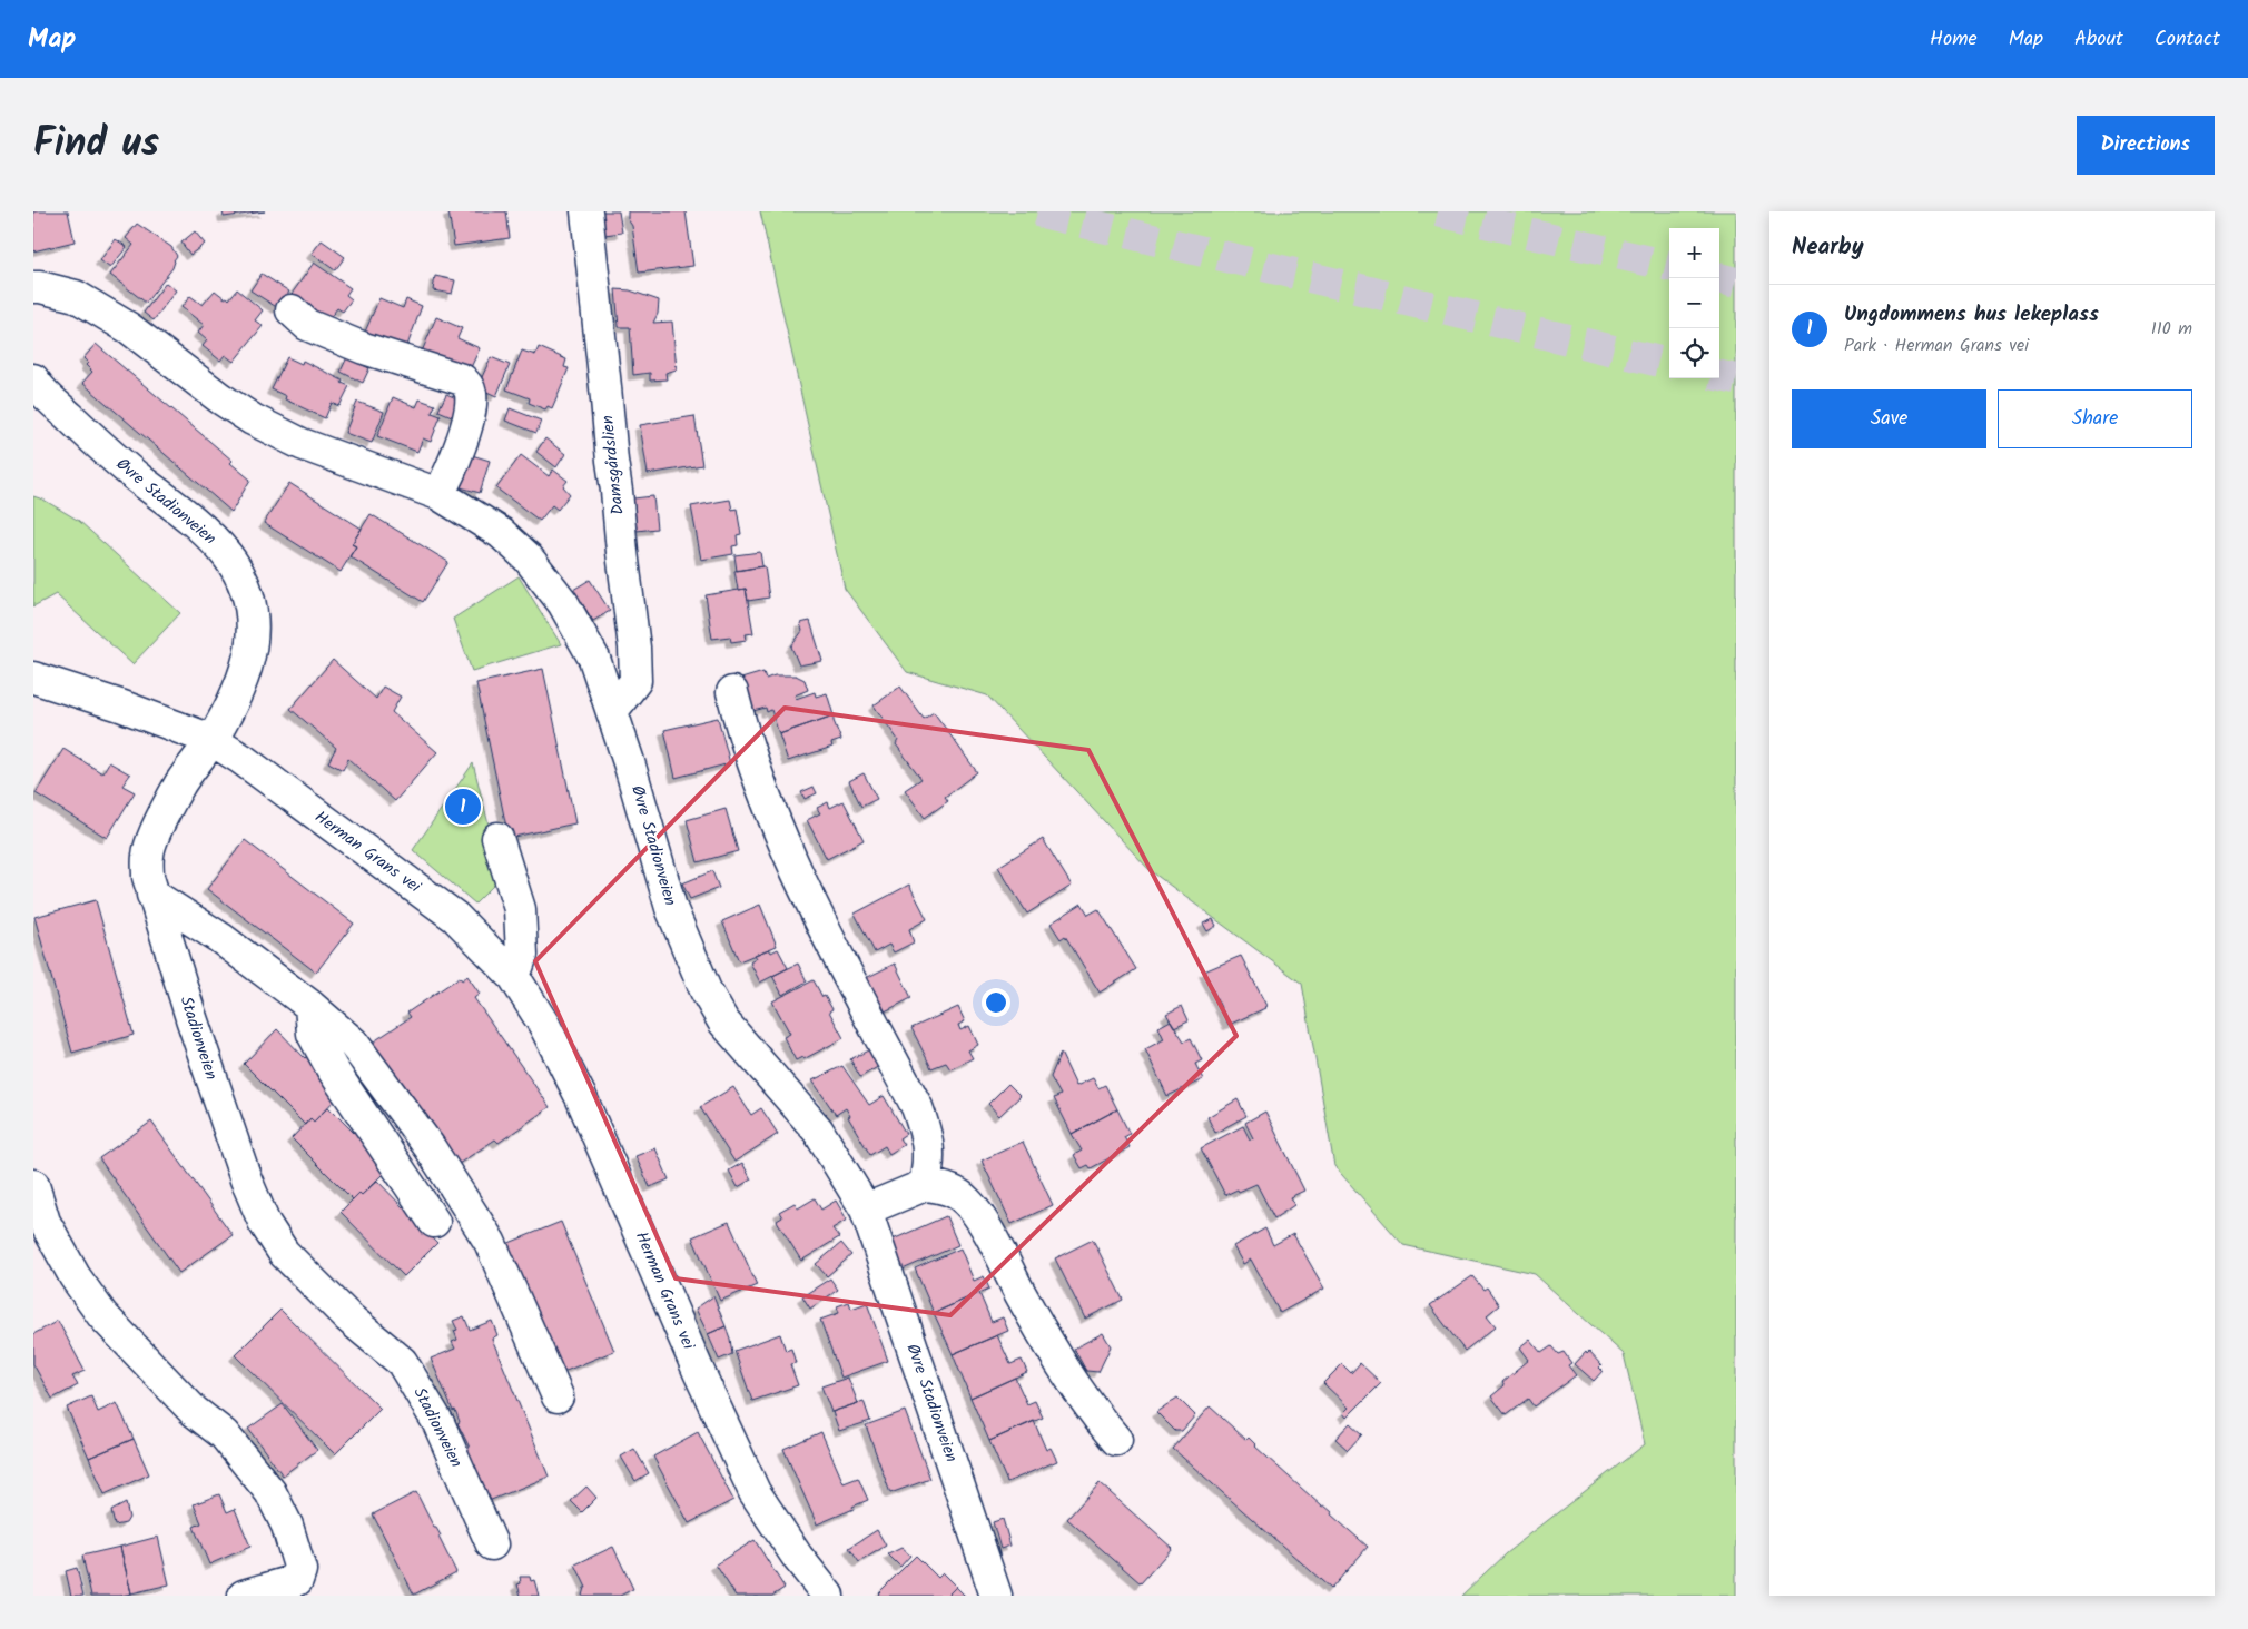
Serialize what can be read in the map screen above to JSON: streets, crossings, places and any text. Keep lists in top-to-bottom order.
{
  "streets": {
    "street": [
      "Damsgårdslien",
      "Øvre Stadionveien",
      "Herman Grans vei",
      "Stadionveien"
    ]
  },
  "crossings": [
    ["Damsgårdslien", "Øvre Stadionveien"],
    ["Øvre Stadionveien", "Herman Grans vei"]
  ],
  "page": {
    "header": "Map",
    "nav": [
      "Home",
      "Map",
      "About",
      "Contact"
    ],
    "title": "Find us",
    "buttons": [
      "Directions",
      ["Save", "Share"]
    ],
    "heading": "Nearby",
    "map_buttons": ["+", "−"],
    "list": [
      {
        "mark": "1",
        "name": "Ungdommens hus lekeplass",
        "note": "Park · Herman Grans vei",
        "value": "110 m"
      }
    ],
    "pins": "1"
  }
}
